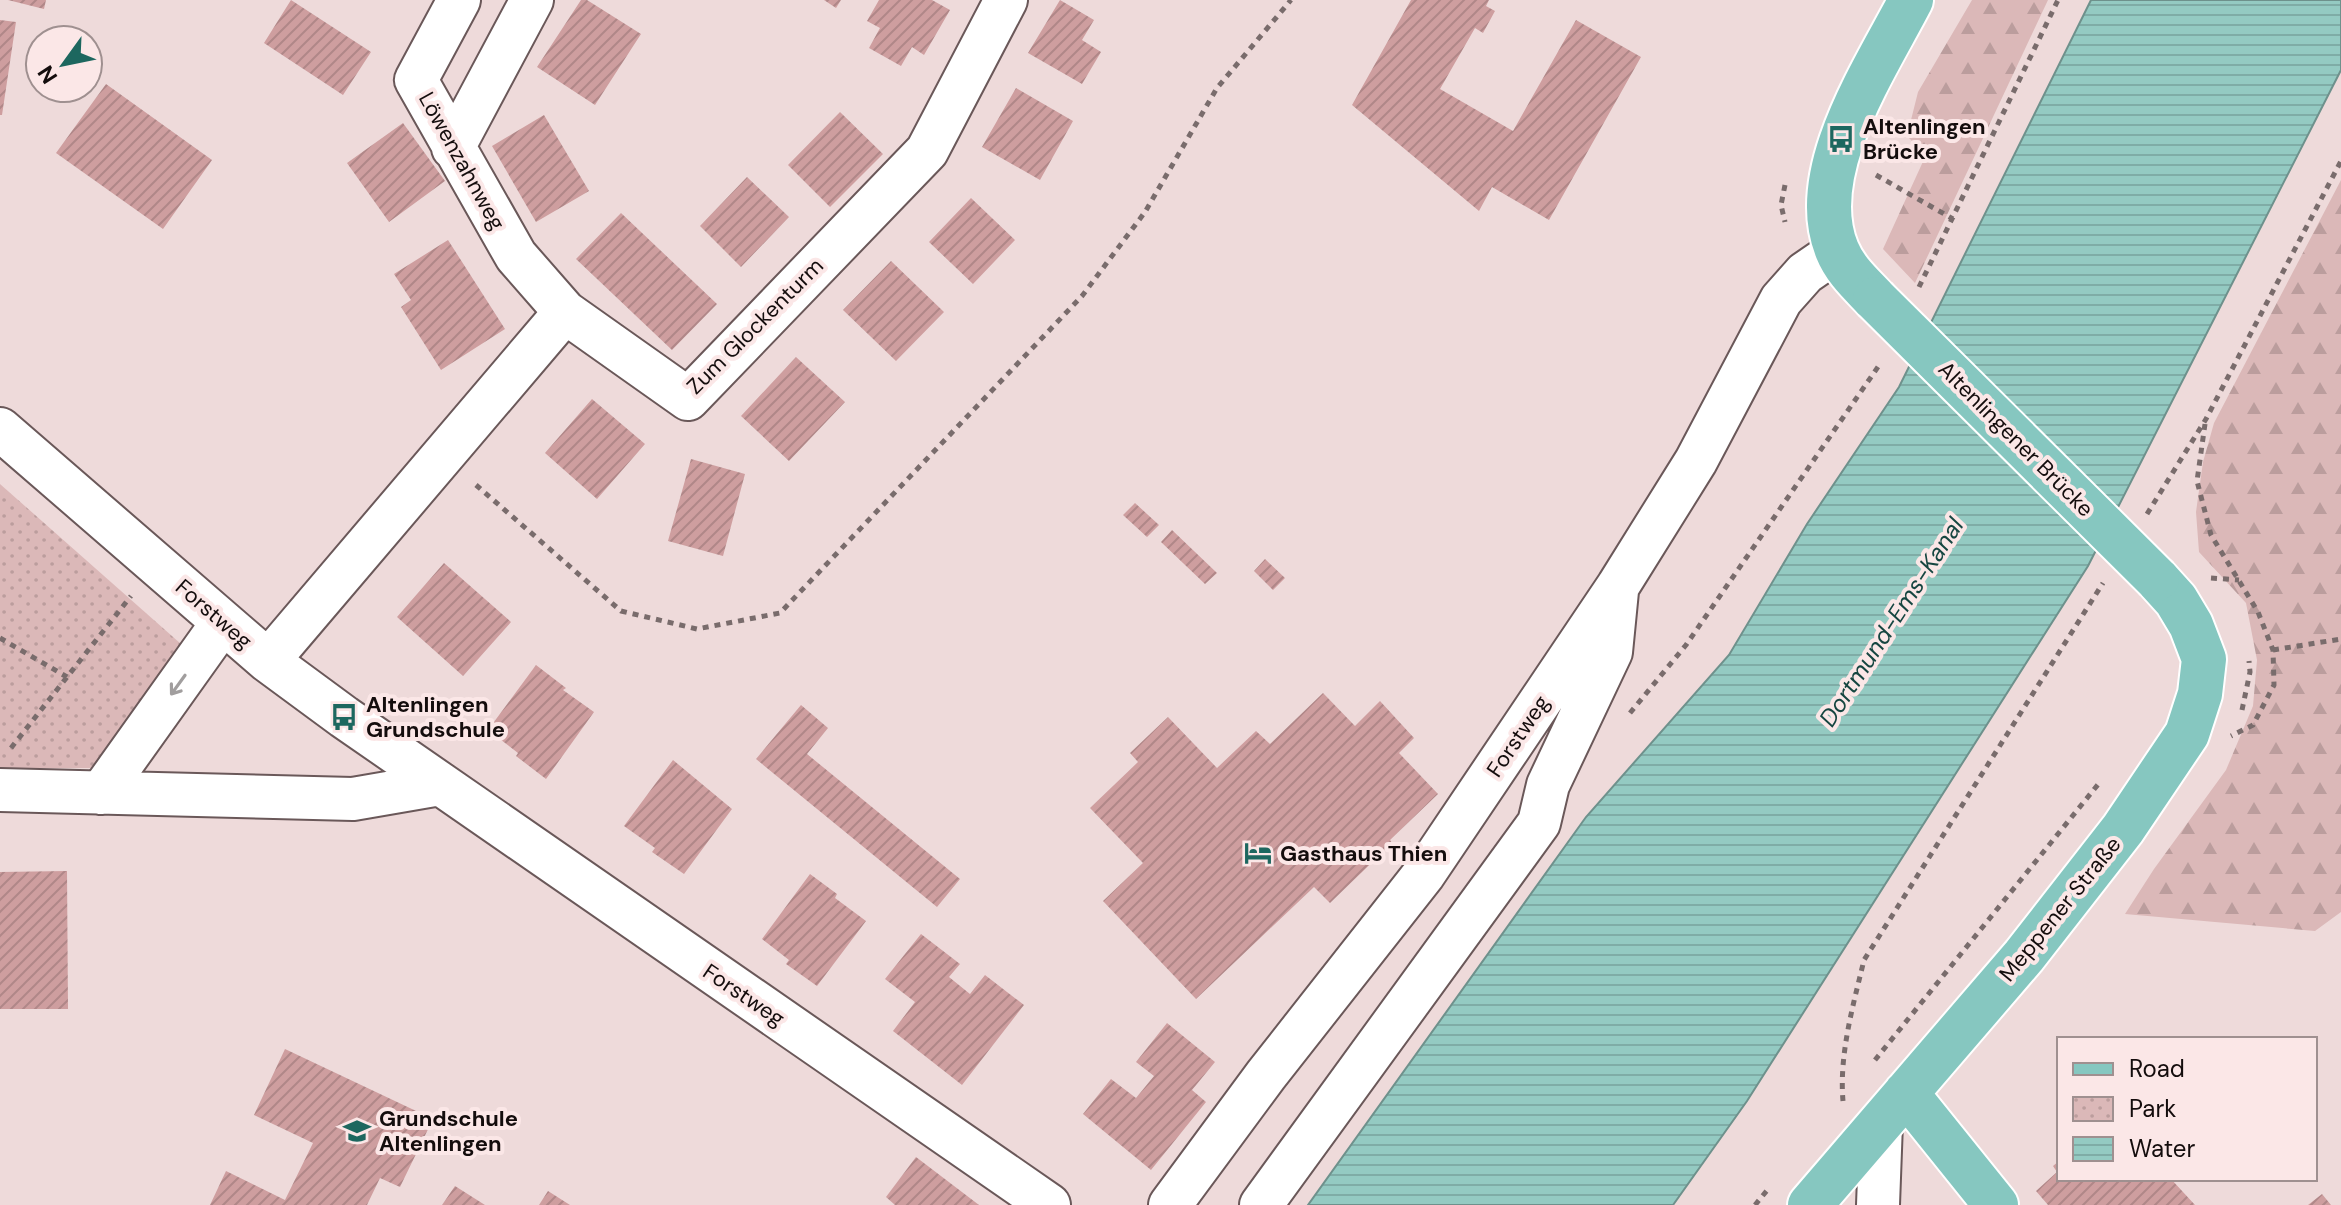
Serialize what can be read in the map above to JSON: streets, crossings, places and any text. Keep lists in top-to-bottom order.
{
  "streets": {
    "main road": ["Altenlingener Brücke", "Meppener Straße"],
    "street": ["Löwenzahnweg", "Zum Glockenturm", "Forstweg"]
  },
  "crossings": [
    ["Löwenzahnweg", "Zum Glockenturm"],
    ["Altenlingener Brücke", "Meppener Straße"]
  ],
  "water": ["Dortmund-Ems-Kanal"],
  "places": {
    "bus stop": ["Altenlingen Brücke", "Altenlingen Grundschule"],
    "hotel": ["Gasthaus Thien"],
    "school or university": ["Grundschule Altenlingen"]
  },
  "legend": ["Road", "Park", "Water"],
  "north": "bottom left"
}
